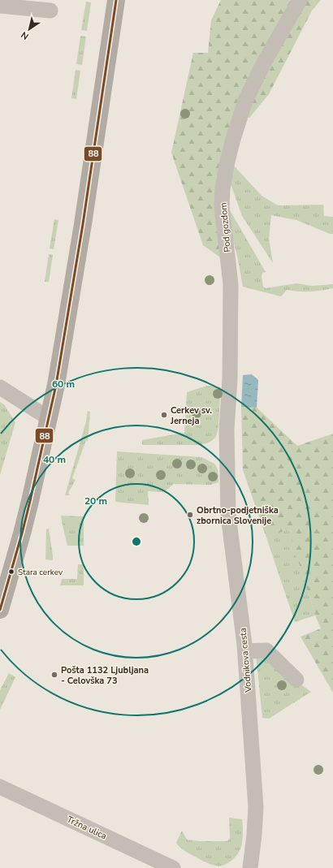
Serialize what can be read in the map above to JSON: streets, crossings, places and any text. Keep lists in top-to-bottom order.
{
  "streets": {
    "street": ["Pod gozdom", "Vodnikova cesta", "Tržna ulica"]
  },
  "crossings": [
    ["Pod gozdom", "Vodnikova cesta"]
  ],
  "places": [
    "Cerkev sv. Jerneja",
    "Obrtno-podjetniška zbornica Slovenije",
    "Stara cerkev",
    "Pošta 1132 Ljubljana - Celovška 73"
  ],
  "lines": ["transit line 88"],
  "north": "bottom left",
  "rings": ["60 m", "40 m", "20 m"]
}
